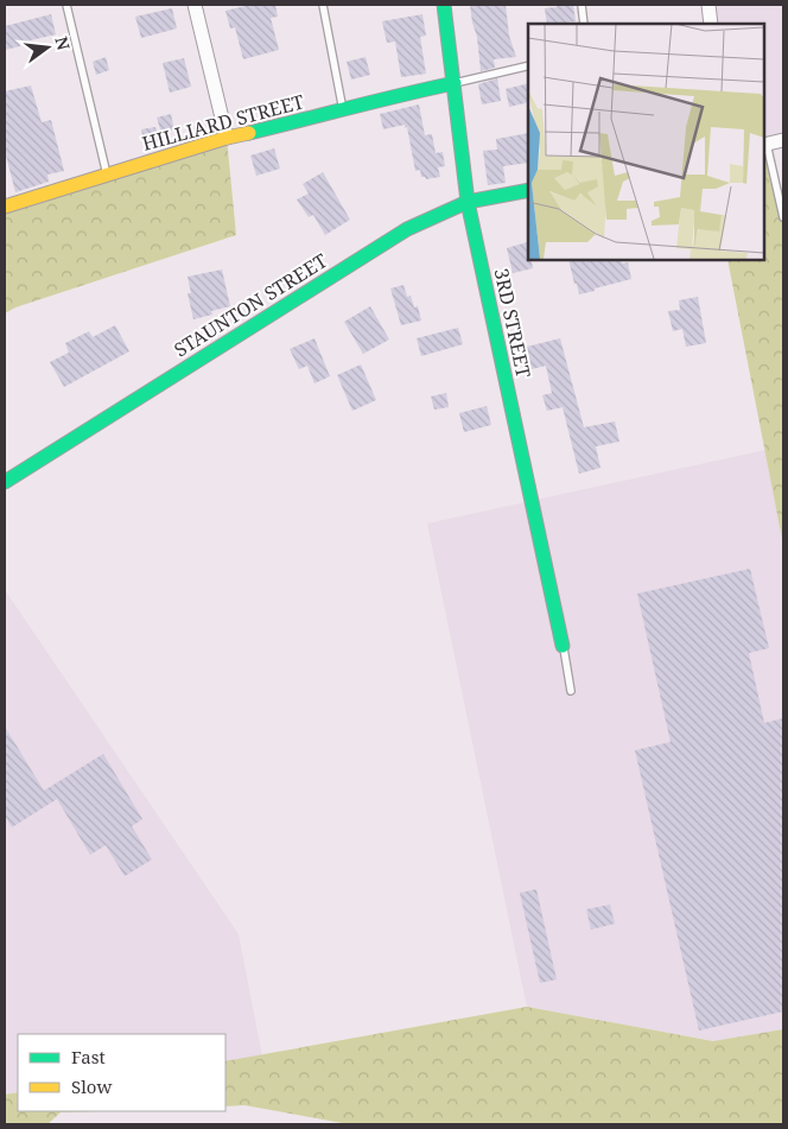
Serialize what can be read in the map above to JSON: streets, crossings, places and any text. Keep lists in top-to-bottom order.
{
  "streets": {
    "street": ["HILLIARD STREET", "STAUNTON STREET", "3RD STREET"]
  },
  "crossings": [
    ["HILLIARD STREET", "3RD STREET"],
    ["STAUNTON STREET", "3RD STREET"]
  ],
  "legend": ["Fast", "Slow"],
  "north": "right"
}
